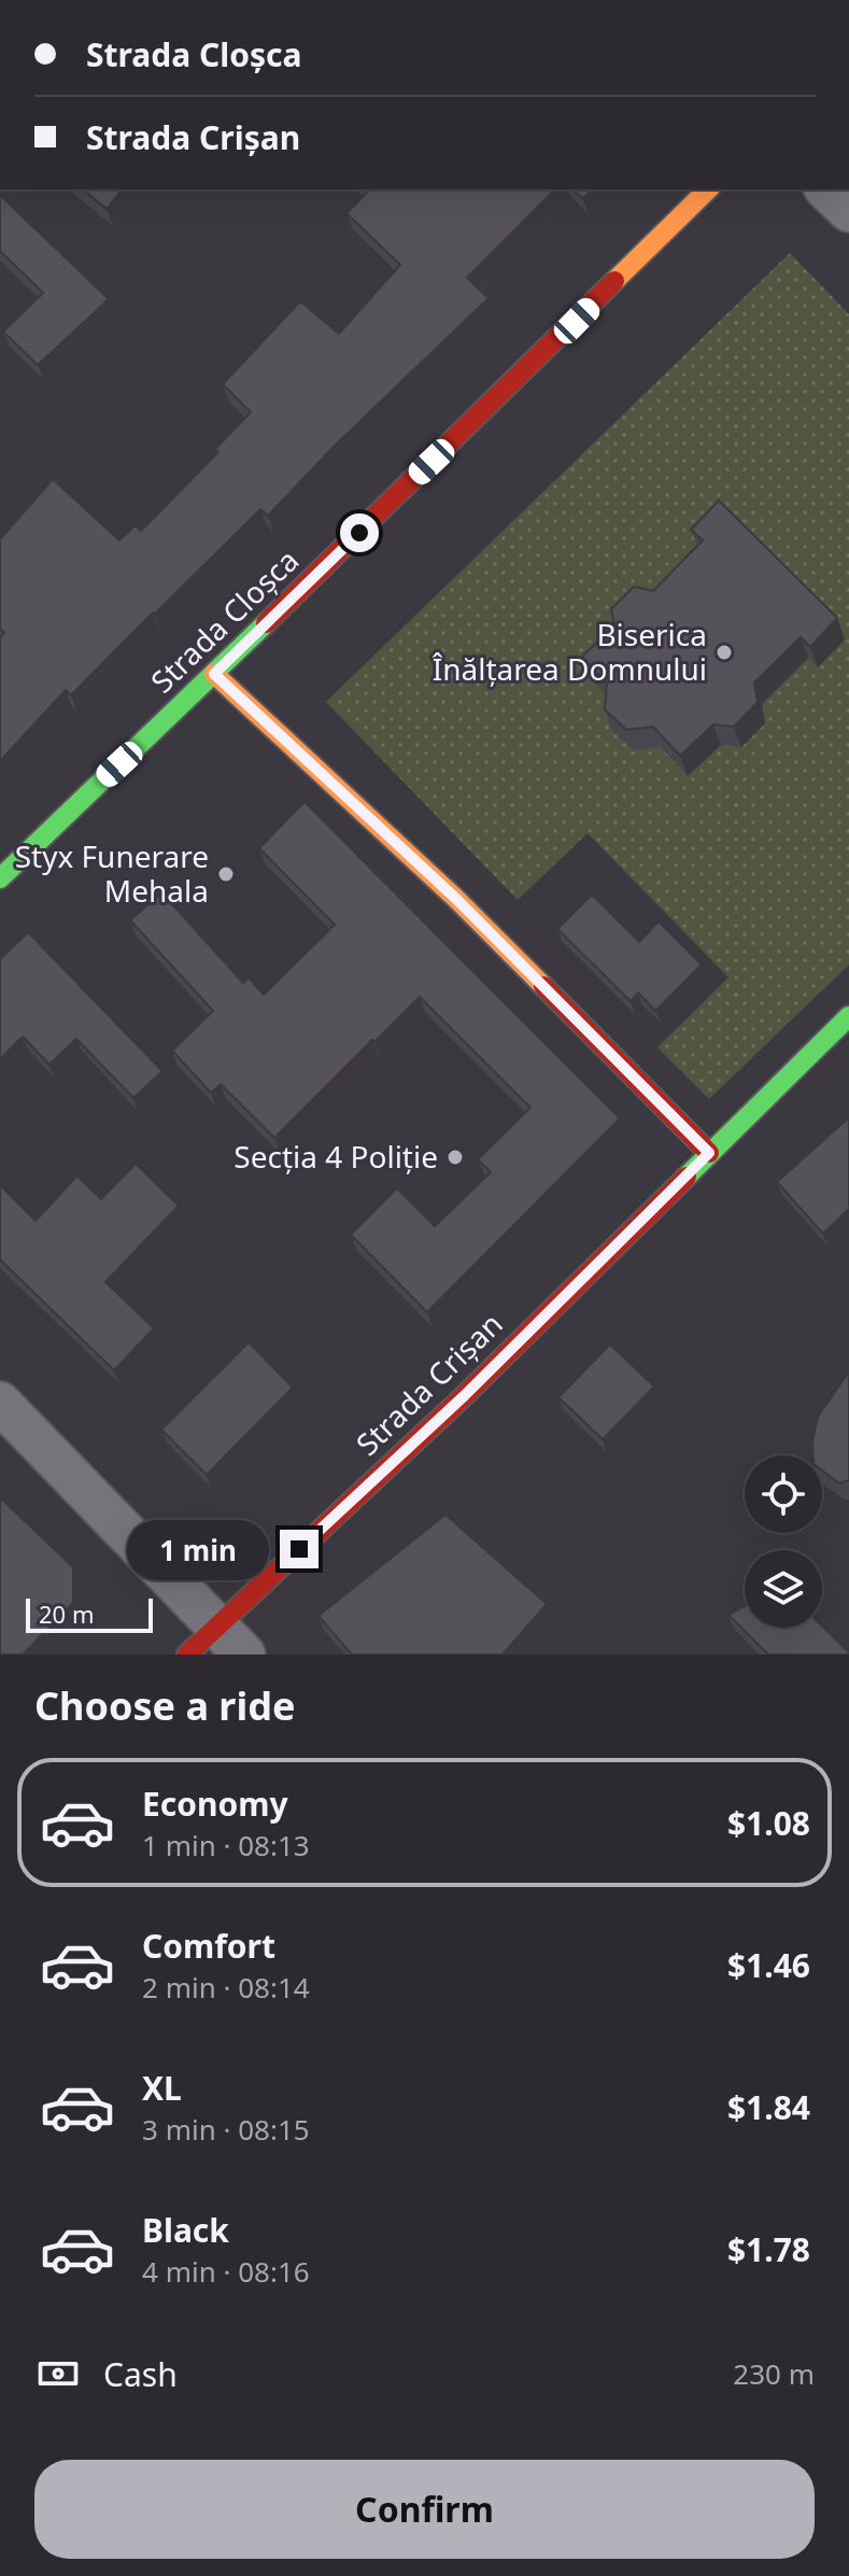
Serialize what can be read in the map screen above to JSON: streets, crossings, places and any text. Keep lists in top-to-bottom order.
{
  "streets": {
    "street": ["Strada Cloșca", "Strada Crișan"]
  },
  "places": ["Biserica Înălțarea Domnului", "Styx Funerare Mehala", "Secția 4 Poliție"],
  "scale_bar": "20 m",
  "page": {
    "banner": ["Strada Cloșca", "Strada Crișan"],
    "bubble": "1 min",
    "scale": "20 m",
    "heading": "Choose a ride",
    "list": [
      {
        "name": "Economy",
        "note": "1 min · 08:13",
        "value": "$1.08"
      },
      {
        "name": "Comfort",
        "note": "2 min · 08:14",
        "value": "$1.46"
      },
      {
        "name": "XL",
        "note": "3 min · 08:15",
        "value": "$1.84"
      },
      {
        "name": "Black",
        "note": "4 min · 08:16",
        "value": "$1.78"
      }
    ],
    "pay": ["Cash", "230 m"],
    "buttons": "Confirm"
  }
}
